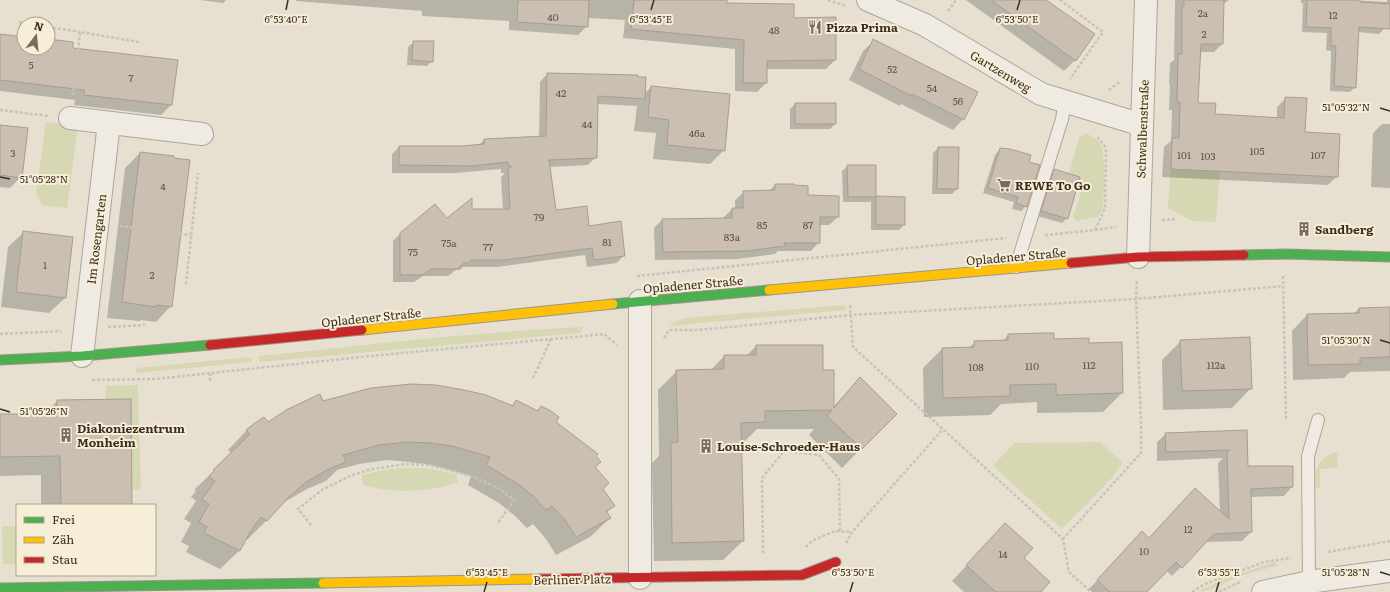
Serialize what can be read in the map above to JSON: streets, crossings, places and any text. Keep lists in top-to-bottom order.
{
  "streets": {
    "street": [
      "Gartzenweg",
      "Schwalbenstraße",
      "Im Rosengarten",
      "Opladener Straße",
      "Berliner Platz"
    ]
  },
  "crossings": [
    ["Gartzenweg", "Schwalbenstraße"],
    ["Schwalbenstraße", "Opladener Straße"],
    ["Im Rosengarten", "Opladener Straße"]
  ],
  "places": {
    "restaurant": ["Pizza Prima"],
    "supermarket": ["REWE To Go"],
    "building": ["Sandberg", "Diakoniezentrum Monheim", "Louise-Schroeder-Haus"]
  },
  "house_numbers": [
    "2a",
    "12",
    "40",
    "48",
    "2",
    "5",
    "52",
    "7",
    "54",
    "42",
    "56",
    "44",
    "46a",
    "105",
    "3",
    "101",
    "107",
    "103",
    "4",
    "79",
    "85",
    "87",
    "83a",
    "81",
    "75a",
    "77",
    "75",
    "1",
    "2",
    "112",
    "112a",
    "110",
    "108",
    "12",
    "10",
    "14"
  ],
  "legend": ["Frei", "Zäh", "Stau"],
  "north": "top",
  "coordinates": [
    "6°53'40\"E",
    "6°53'45\"E",
    "6°53'50\"E",
    "51°05'32\"N",
    "51°05'28\"N",
    "51°05'30\"N",
    "51°05'26\"N",
    "6°53'55\"E"
  ]
}
